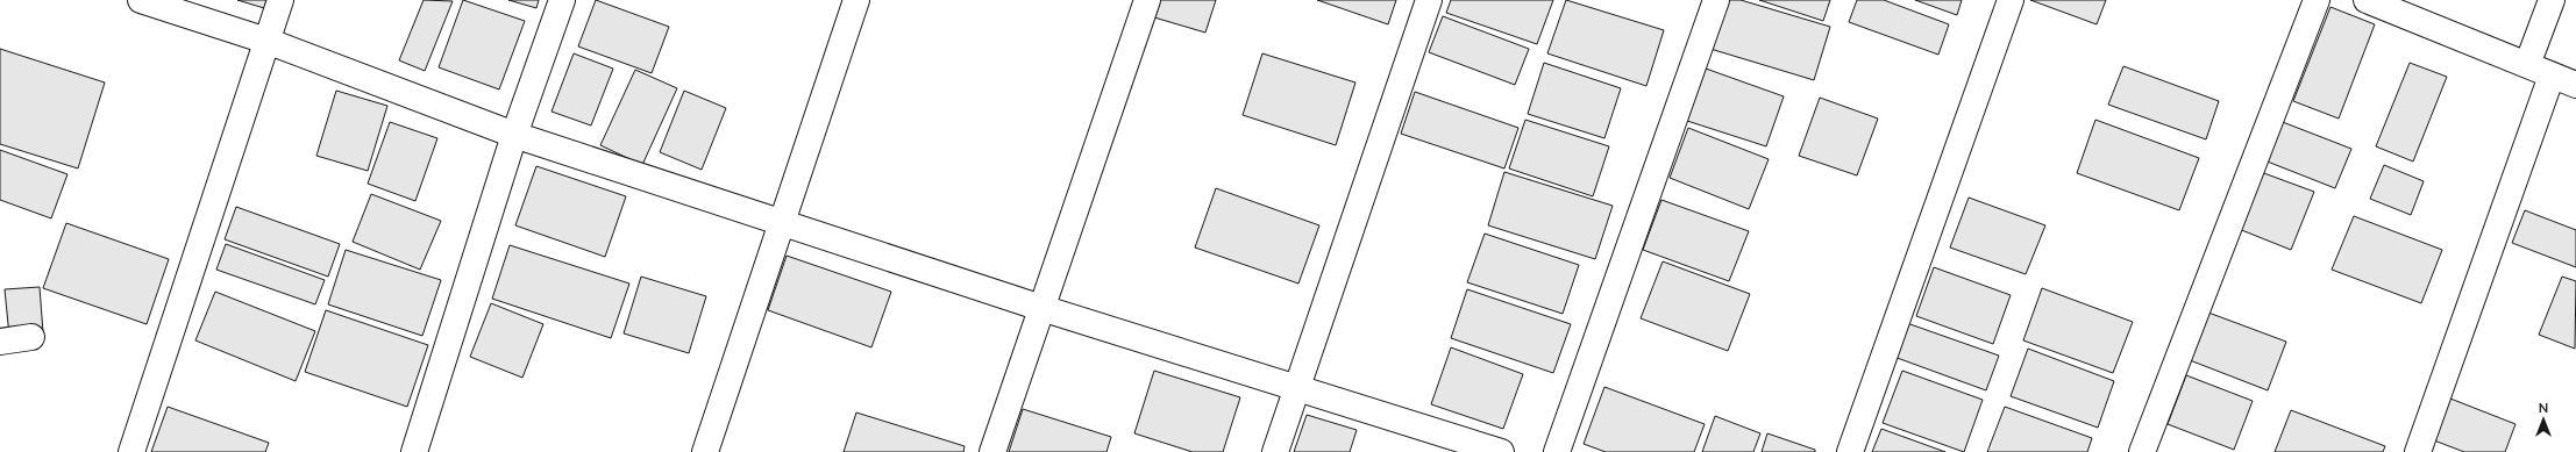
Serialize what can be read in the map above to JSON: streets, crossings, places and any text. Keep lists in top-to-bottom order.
{
  "north": "top"
}
